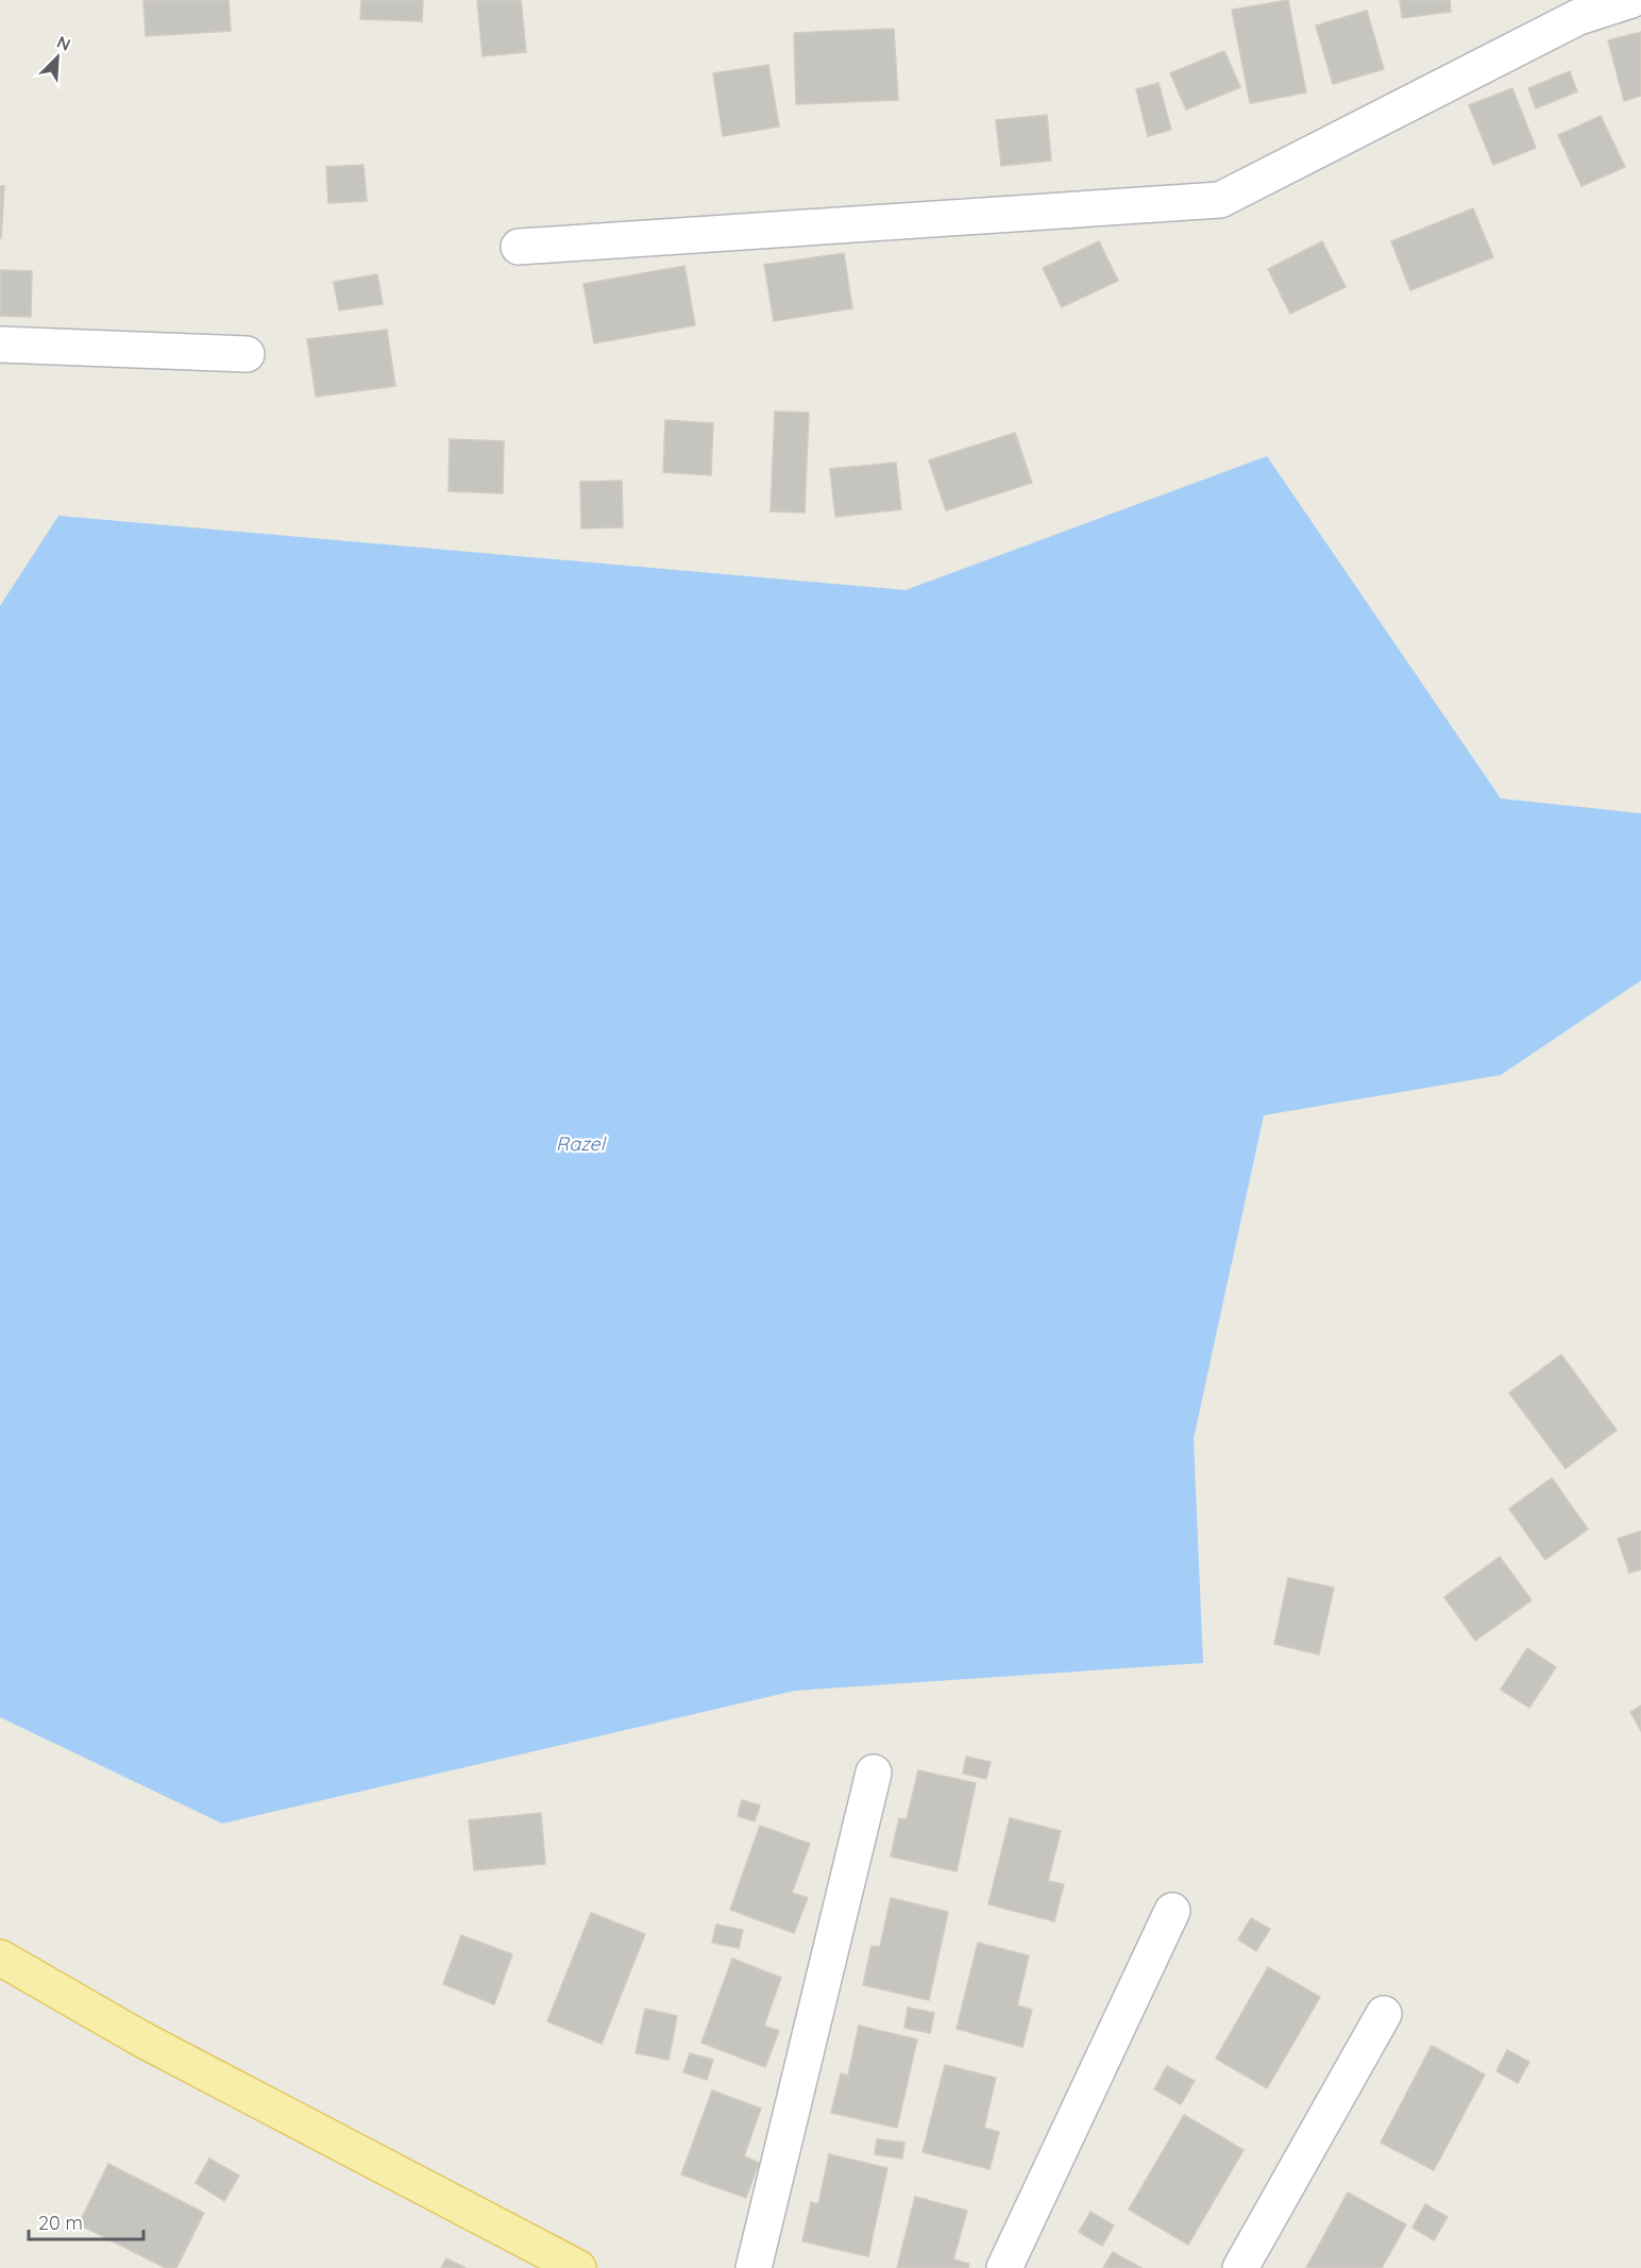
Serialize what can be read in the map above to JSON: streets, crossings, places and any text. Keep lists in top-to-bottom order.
{
  "water": ["Razel"],
  "scale_bar": "20 m",
  "north": "top right"
}
